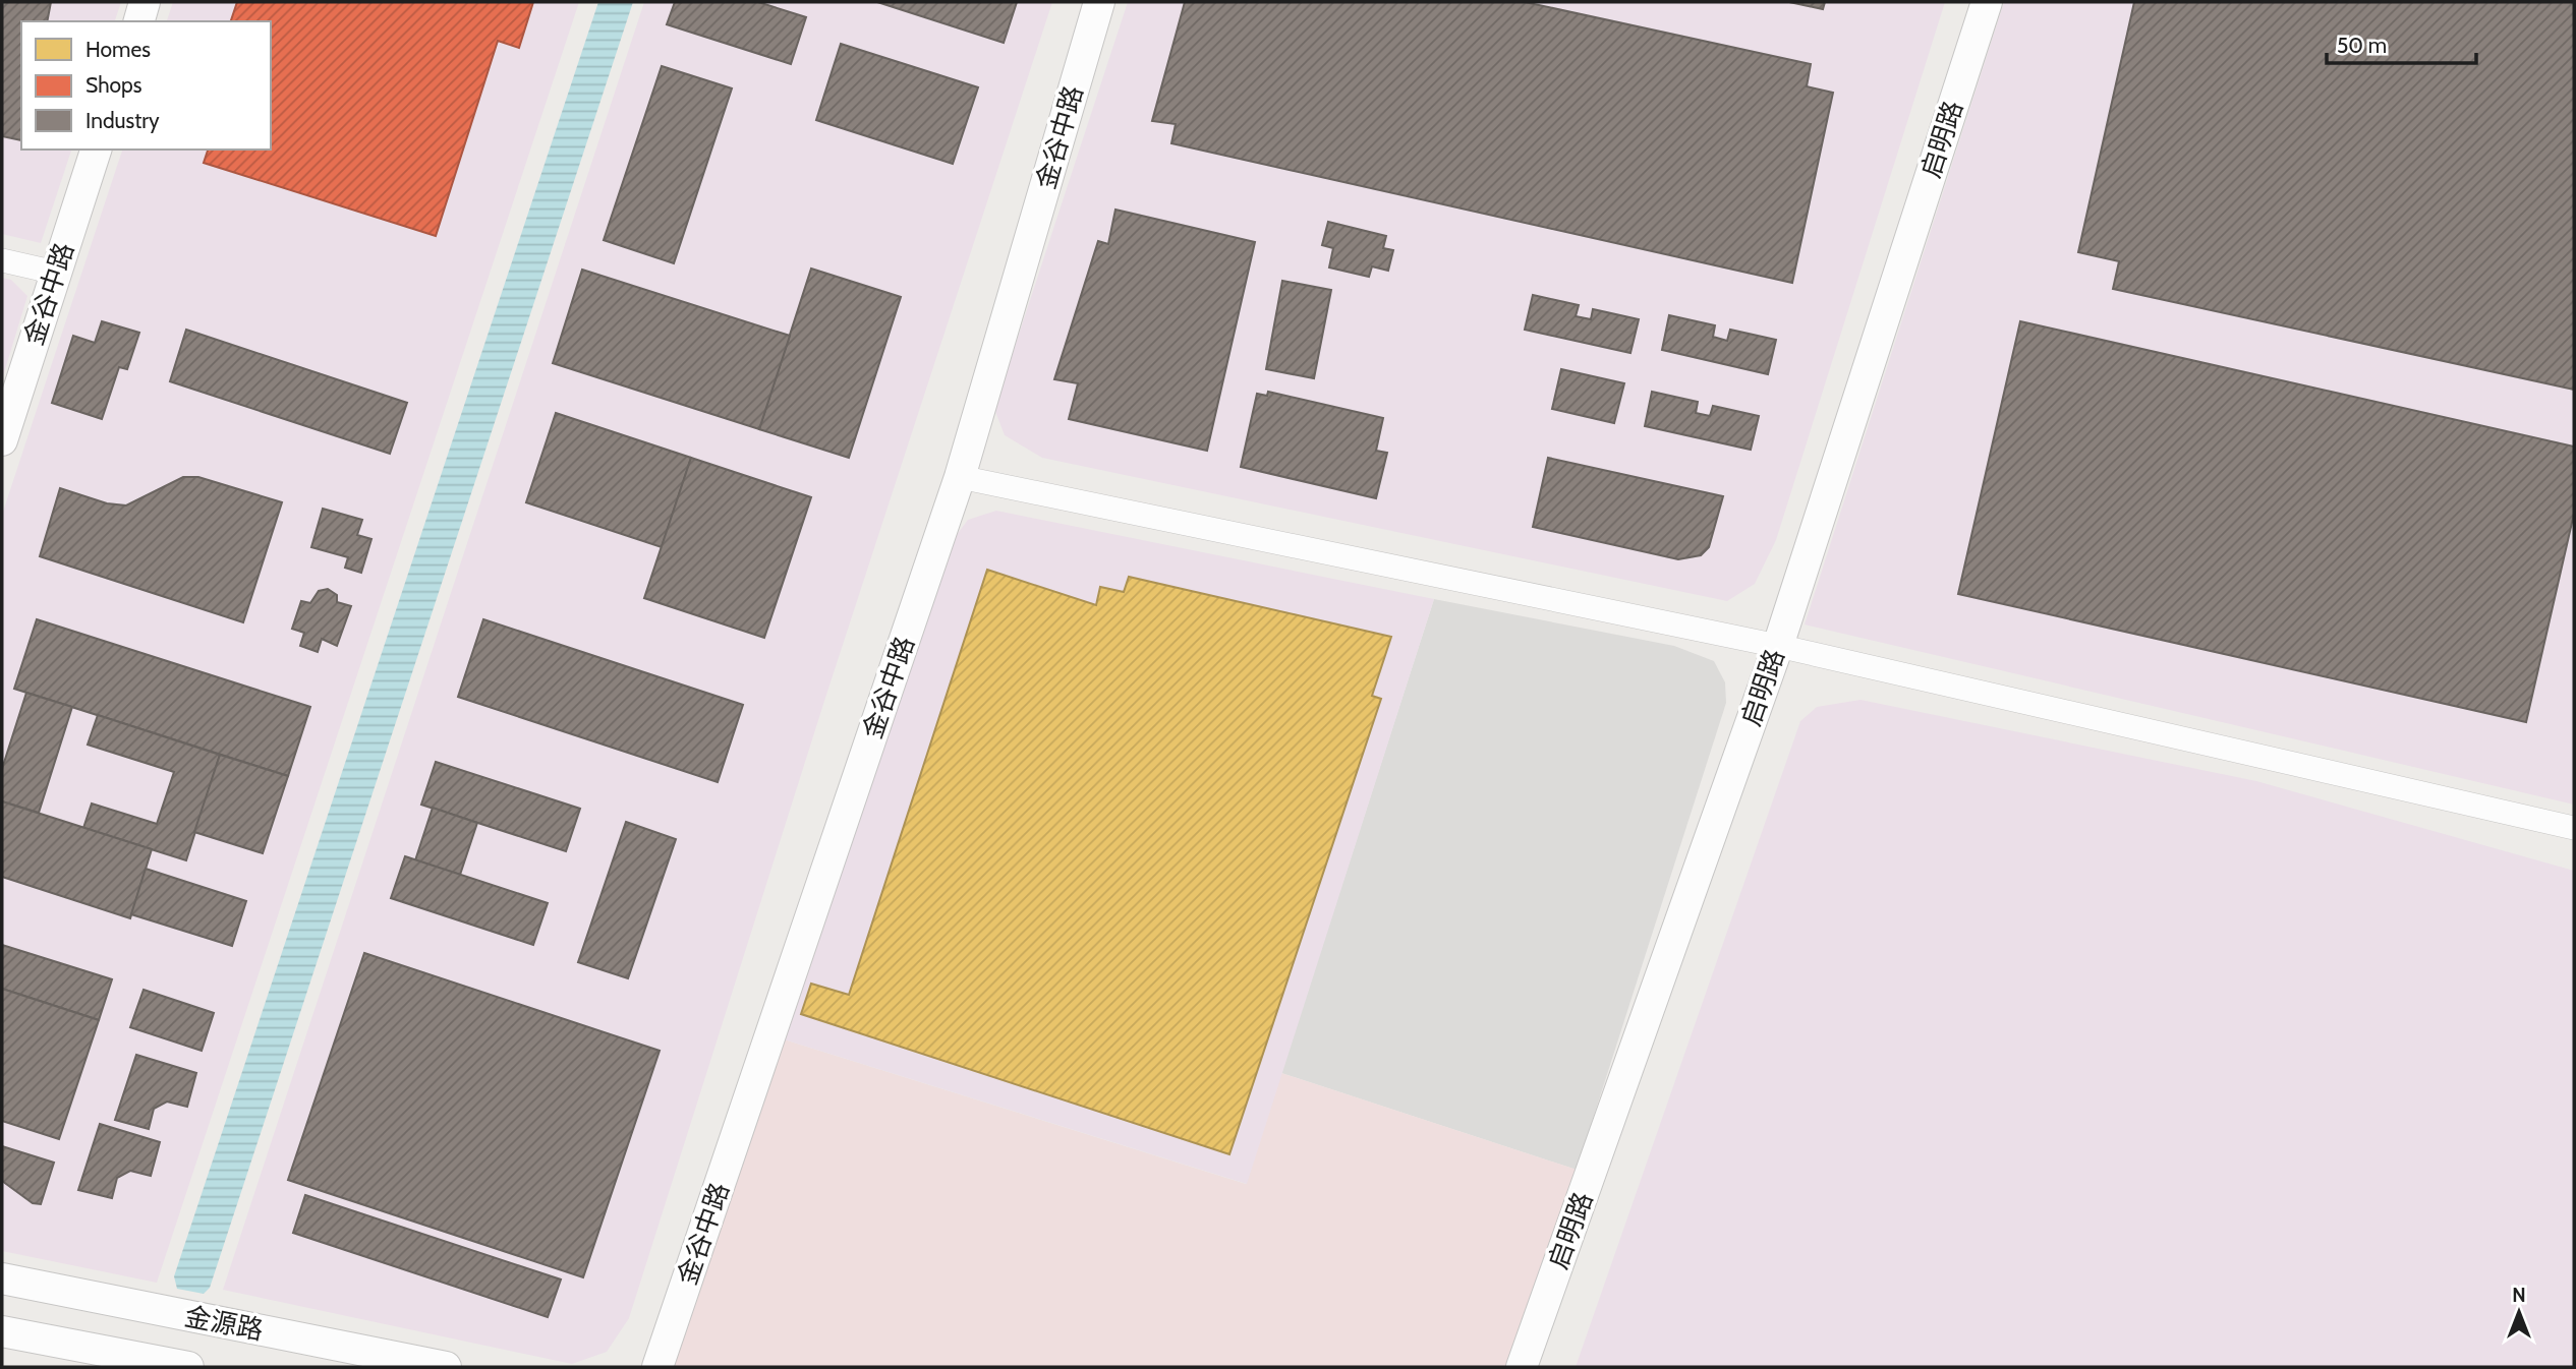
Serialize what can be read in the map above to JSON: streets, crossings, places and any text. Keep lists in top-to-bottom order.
{
  "streets": {
    "street": ["金谷中路", "启明路", "金源路"]
  },
  "legend": ["Homes", "Shops", "Industry"],
  "scale_bar": "50 m",
  "north": "top"
}
